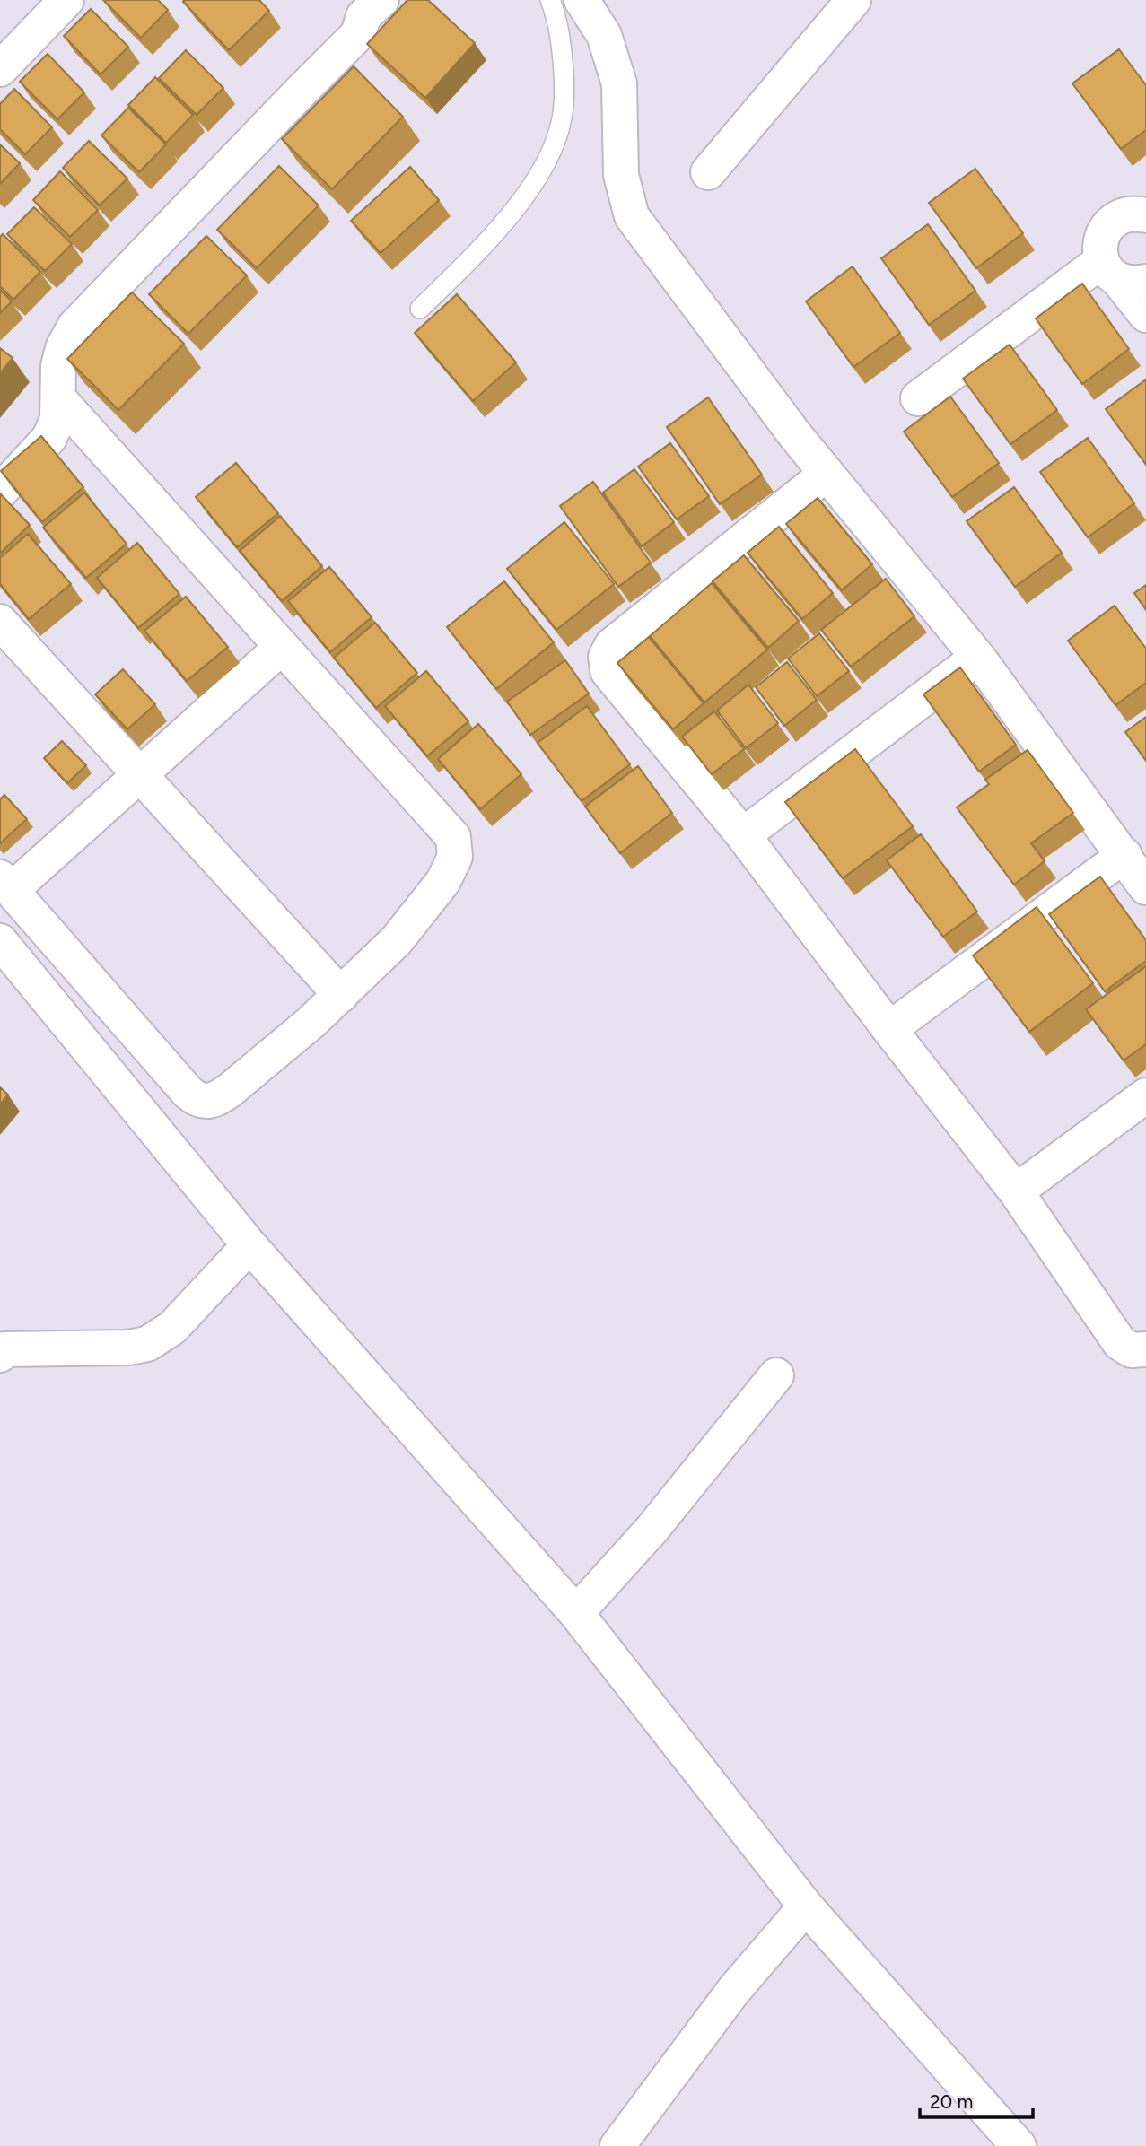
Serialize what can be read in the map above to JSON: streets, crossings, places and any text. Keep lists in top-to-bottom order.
{
  "scale_bar": "20 m"
}
